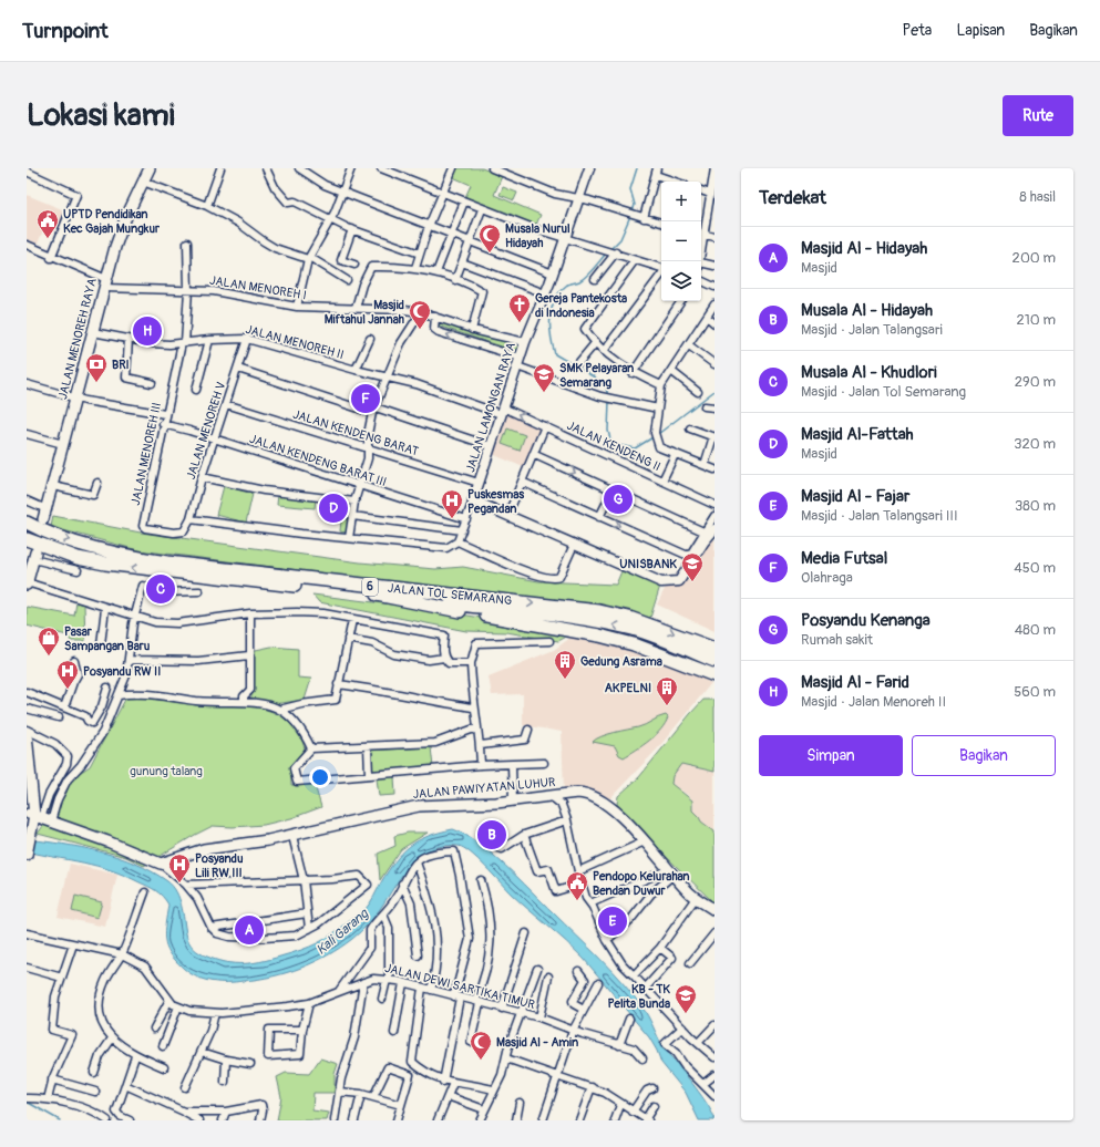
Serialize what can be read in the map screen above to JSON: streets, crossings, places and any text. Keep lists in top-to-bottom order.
{
  "streets": {
    "highway": ["6", "JALAN TOL SEMARANG"],
    "main road": ["JALAN MENOREH RAYA", "JALAN PAWIYATAN LUHUR"],
    "street": [
      "JALAN MENOREH I",
      "JALAN MENOREH II",
      "JALAN LAMONGAN RAYA",
      "JALAN MENOREH V",
      "JALAN KENDENG BARAT",
      "JALAN KENDENG II",
      "JALAN MENOREH III",
      "JALAN KENDENG BARAT III",
      "JALAN DEWI SARTIKA TIMUR"
    ]
  },
  "crossings": [
    ["JALAN MENOREH I", "JALAN MENOREH RAYA"],
    ["JALAN MENOREH I", "JALAN LAMONGAN RAYA"],
    ["JALAN MENOREH I", "JALAN MENOREH III"],
    ["JALAN MENOREH RAYA", "JALAN MENOREH II"],
    ["JALAN MENOREH II", "JALAN LAMONGAN RAYA"],
    ["JALAN MENOREH II", "JALAN MENOREH V"],
    ["JALAN MENOREH II", "JALAN KENDENG II"],
    ["JALAN MENOREH II", "JALAN MENOREH III"],
    ["JALAN LAMONGAN RAYA", "JALAN KENDENG BARAT"],
    ["JALAN LAMONGAN RAYA", "JALAN KENDENG II"],
    ["JALAN LAMONGAN RAYA", "JALAN KENDENG BARAT III"],
    ["JALAN MENOREH V", "JALAN KENDENG BARAT"],
    ["JALAN MENOREH V", "JALAN MENOREH III"],
    ["JALAN MENOREH V", "JALAN KENDENG BARAT III"],
    ["JALAN MENOREH III", "JALAN KENDENG BARAT III"]
  ],
  "water": ["Kali Garang"],
  "parks": ["gunung talang"],
  "places": {
    "public building": ["UPTD Pendidikan Kec Gajah Mungkur", "Pendopo Kelurahan Bendan Duwur"],
    "mosque": ["Musala Nurul Hidayah", "Masjid Miftahul Jannah", "Masjid Al - Amin"],
    "church": ["Gereja Pantekosta di Indonesia"],
    "bank": ["BRI"],
    "school or university": ["SMK Pelayaran Semarang", "UNISBANK", "KB - TK Pelita Bunda"],
    "hospital": ["Puskesmas Pegandan", "Posyandu RW II", "Posyandu Lili RW III"],
    "shop": ["Pasar Sampangan Baru"],
    "building": ["Gedung Asrama", "AKPELNI"]
  },
  "page": {
    "header": "Turnpoint",
    "nav": ["Peta", "Lapisan", "Bagikan"],
    "buttons": [
      "Rute",
      ["Simpan", "Bagikan"]
    ],
    "title": "Lokasi kami",
    "heading": ["Terdekat", "8 hasil"],
    "map_buttons": ["+", "−"],
    "list": [
      {
        "mark": "A",
        "name": "Masjid Al - Hidayah",
        "note": "Masjid",
        "value": "200 m"
      },
      {
        "mark": "B",
        "name": "Musala Al - Hidayah",
        "note": "Masjid · Jalan Talangsari",
        "value": "210 m"
      },
      {
        "mark": "C",
        "name": "Musala Al - Khudlori",
        "note": "Masjid · Jalan Tol Semarang",
        "value": "290 m"
      },
      {
        "mark": "D",
        "name": "Masjid Al-Fattah",
        "note": "Masjid",
        "value": "320 m"
      },
      {
        "mark": "E",
        "name": "Masjid Al - Fajar",
        "note": "Masjid · Jalan Talangsari III",
        "value": "380 m"
      },
      {
        "mark": "F",
        "name": "Media Futsal",
        "note": "Olahraga",
        "value": "450 m"
      },
      {
        "mark": "G",
        "name": "Posyandu Kenanga",
        "note": "Rumah sakit",
        "value": "480 m"
      },
      {
        "mark": "H",
        "name": "Masjid Al - Farid",
        "note": "Masjid · Jalan Menoreh II",
        "value": "560 m"
      }
    ],
    "pins": [
      "H",
      "F",
      "G",
      "D",
      "C",
      "B",
      "E",
      "A"
    ]
  }
}
